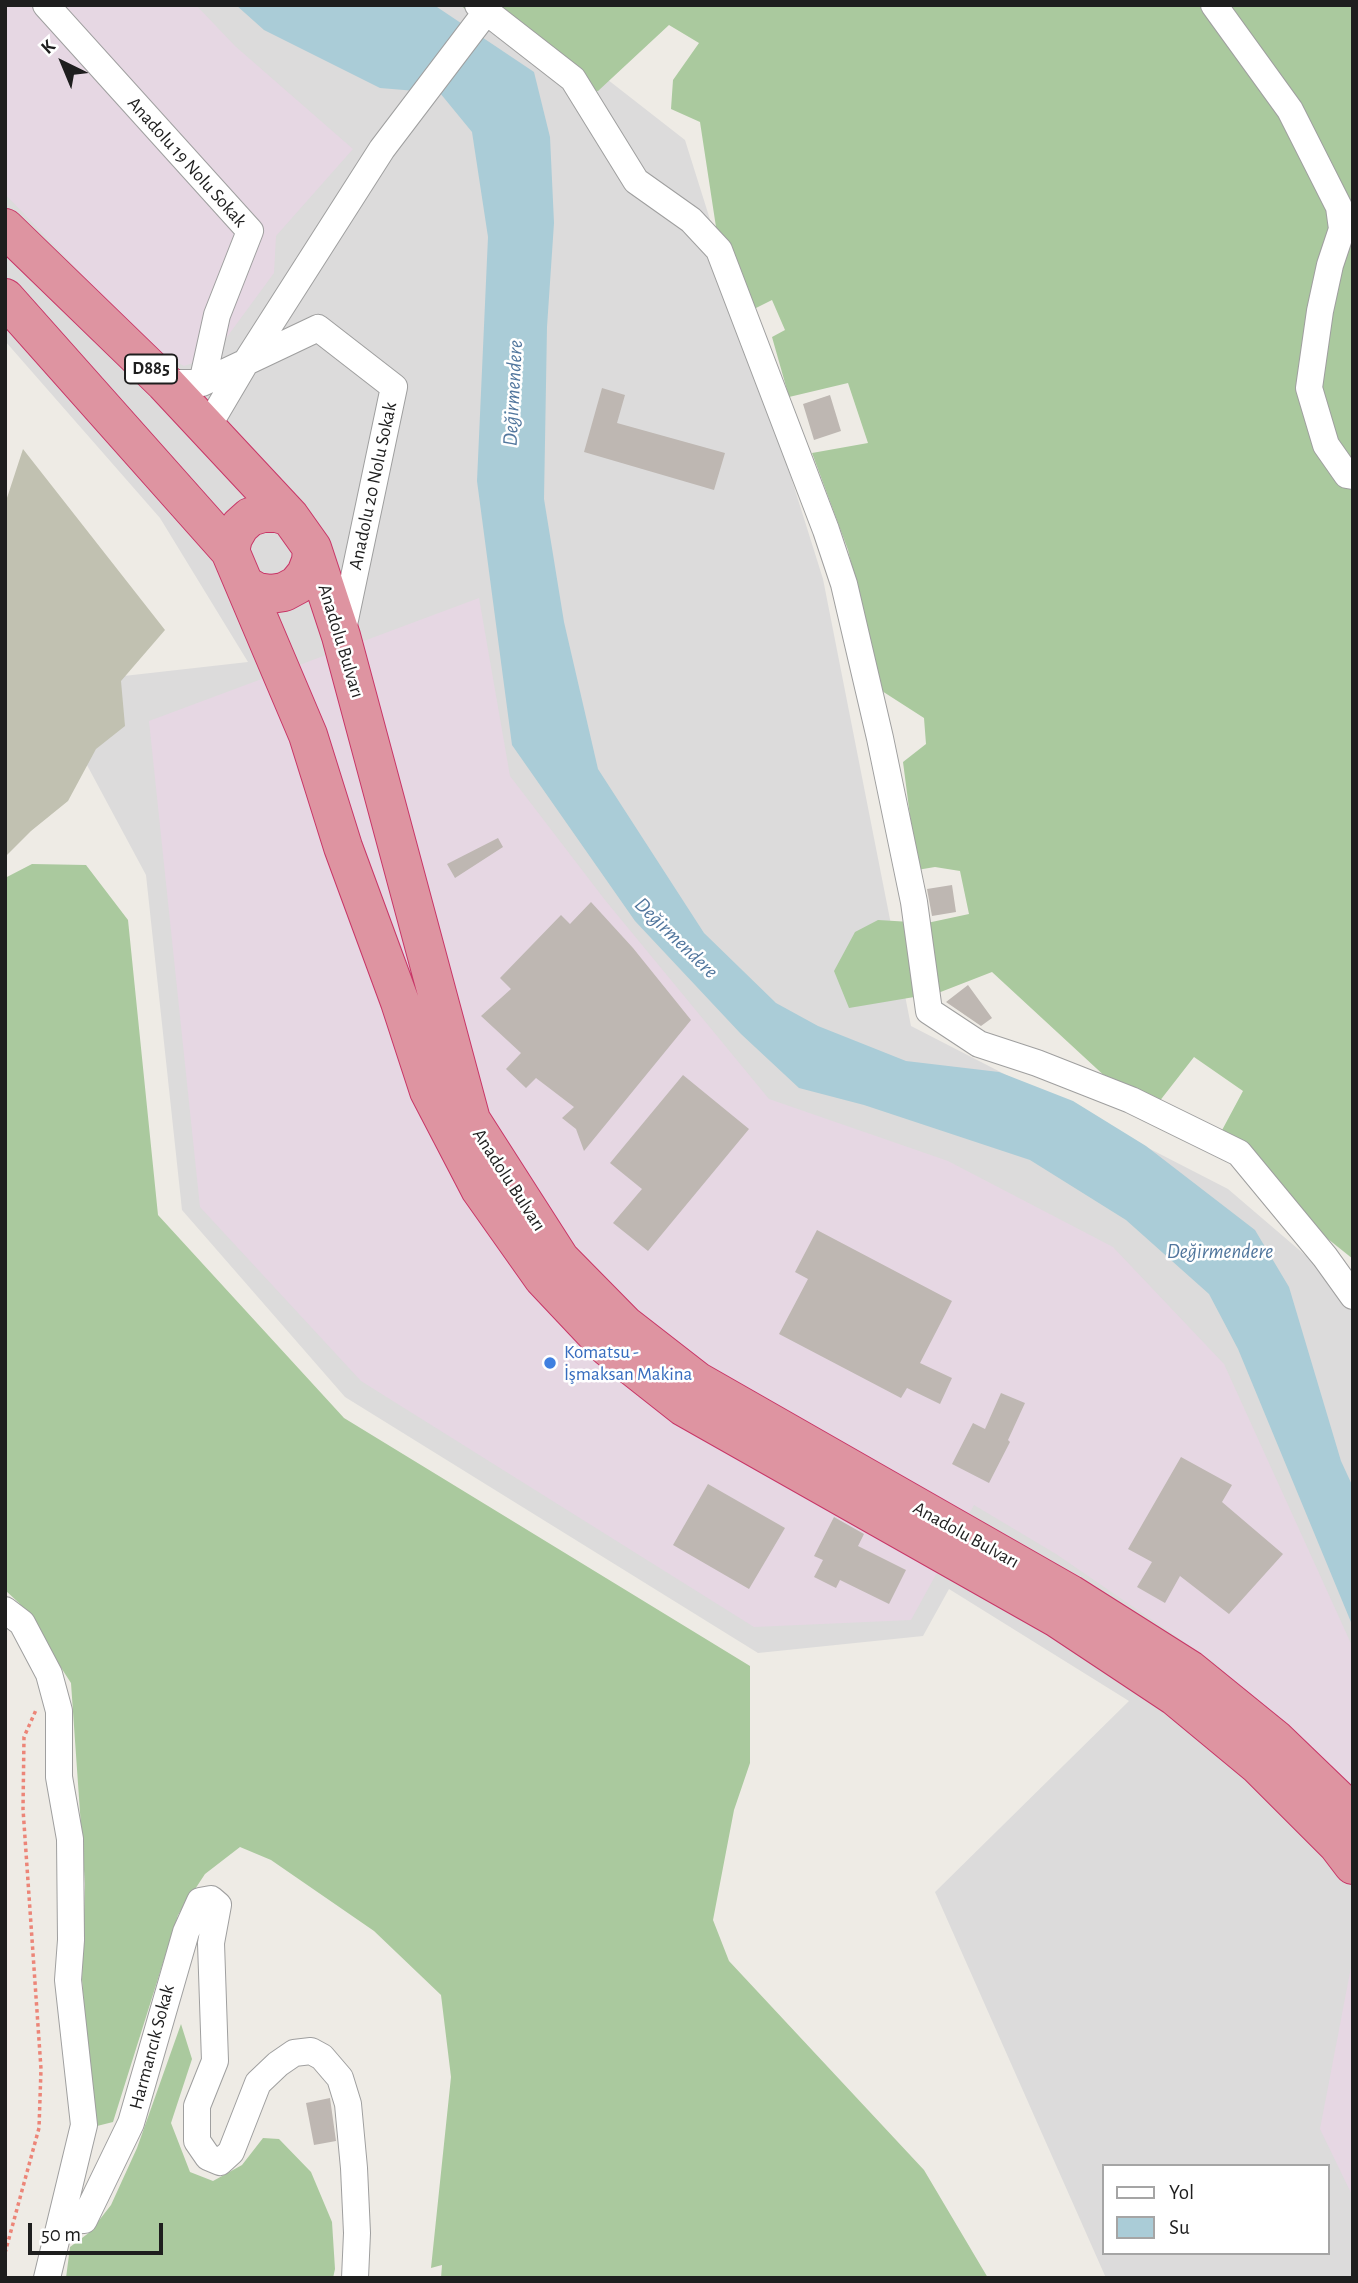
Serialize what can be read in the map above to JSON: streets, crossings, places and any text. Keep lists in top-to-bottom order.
{
  "streets": {
    "highway": ["D885", "Anadolu Bulvarı"],
    "street": ["Anadolu 19 Nolu Sokak", "Anadolu 20 Nolu Sokak", "Harmancık Sokak"]
  },
  "crossings": [
    ["Anadolu 19 Nolu Sokak", "Anadolu 20 Nolu Sokak"],
    ["Anadolu 19 Nolu Sokak", "Anadolu Bulvarı"],
    ["Anadolu 20 Nolu Sokak", "Anadolu Bulvarı"]
  ],
  "water": ["Değirmendere"],
  "places": ["Komatsu - İşmaksan Makina"],
  "legend": ["Yol", "Su"],
  "scale_bar": "50 m",
  "north": "top left"
}
